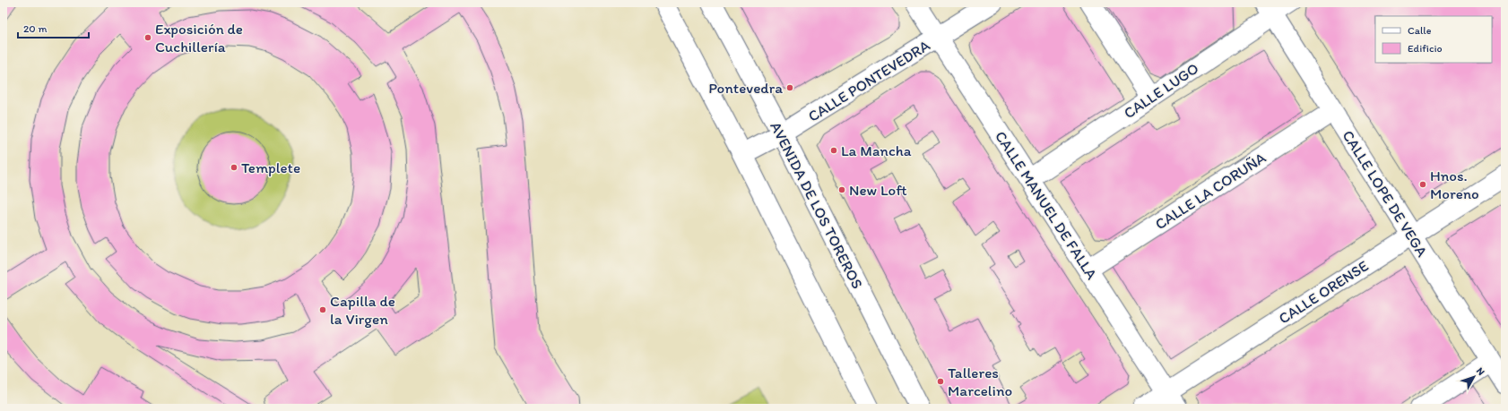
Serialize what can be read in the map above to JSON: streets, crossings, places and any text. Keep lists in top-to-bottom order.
{
  "streets": {
    "street": [
      "CALLE PONTEVEDRA",
      "CALLE LUGO",
      "CALLE LA CORUÑA",
      "CALLE LOPE DE VEGA",
      "AVENIDA DE LOS TOREROS",
      "CALLE MANUEL DE FALLA",
      "CALLE ORENSE"
    ]
  },
  "crossings": [
    ["CALLE PONTEVEDRA", "AVENIDA DE LOS TOREROS"],
    ["CALLE PONTEVEDRA", "CALLE MANUEL DE FALLA"],
    ["CALLE LUGO", "CALLE LOPE DE VEGA"],
    ["CALLE LUGO", "CALLE MANUEL DE FALLA"],
    ["CALLE LA CORUÑA", "CALLE LOPE DE VEGA"],
    ["CALLE LA CORUÑA", "CALLE MANUEL DE FALLA"],
    ["CALLE LOPE DE VEGA", "CALLE ORENSE"],
    ["CALLE MANUEL DE FALLA", "CALLE ORENSE"]
  ],
  "places": [
    "Exposición de Cuchillería",
    "Pontevedra",
    "La Mancha",
    "Templete",
    "Hnos. Moreno",
    "New Loft",
    "Capilla de la Virgen",
    "Talleres Marcelino"
  ],
  "legend": ["Calle", "Edificio"],
  "scale_bar": "20 m",
  "north": "top right"
}
